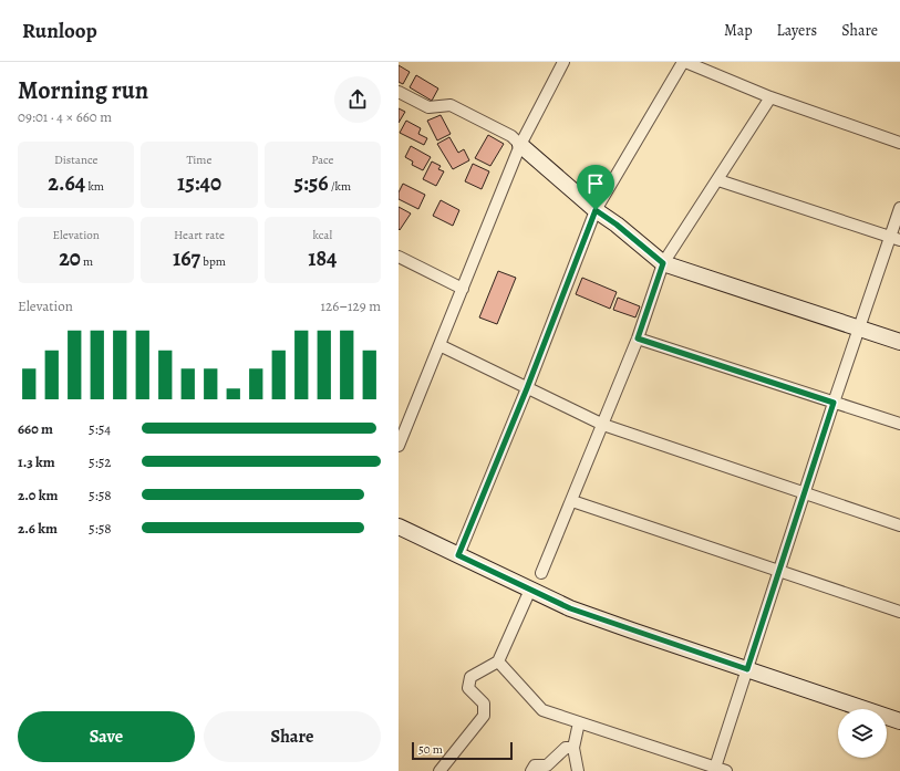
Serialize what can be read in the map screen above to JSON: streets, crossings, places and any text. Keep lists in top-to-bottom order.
{
  "scale_bar": "50 m",
  "page": {
    "header": "Runloop",
    "nav": ["Map", "Layers", "Share"],
    "heading": ["Morning run", "09:01 · 4 × 660 m"],
    "stats": [
      ["Distance", "2.64 km"],
      ["Time", "15:40"],
      ["Pace", "5:56 /km"],
      ["Elevation", "20 m"],
      ["Heart rate", "167 bpm"],
      ["kcal", "184"]
    ],
    "chart": ["Elevation", "126–129 m"],
    "list": [
      {
        "name": "660 m",
        "note": "5:54"
      },
      {
        "name": "1.3 km",
        "note": "5:52"
      },
      {
        "name": "2.0 km",
        "note": "5:58"
      },
      {
        "name": "2.6 km",
        "note": "5:58"
      }
    ],
    "buttons": ["Save", "Share"],
    "scale": "50 m"
  }
}
